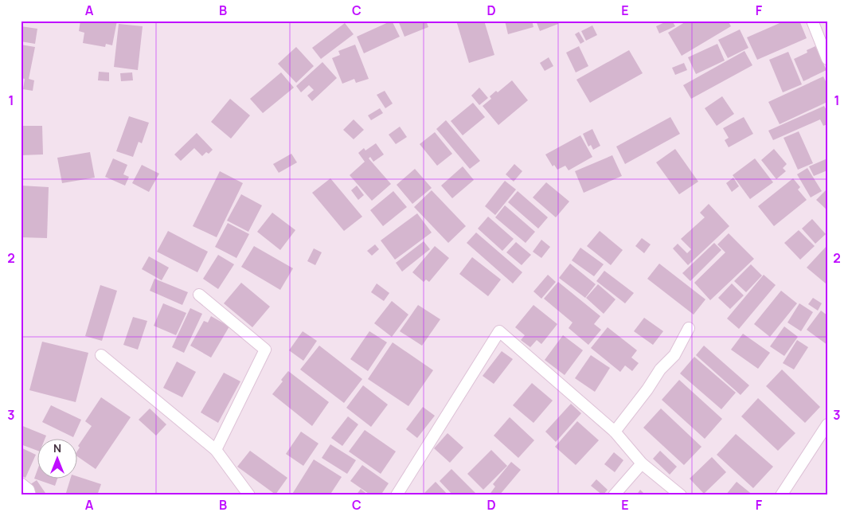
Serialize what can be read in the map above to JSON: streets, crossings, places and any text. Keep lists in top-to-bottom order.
{
  "north": "top",
  "grid": {
    "columns": [
      "A",
      "B",
      "C",
      "D",
      "E",
      "F"
    ],
    "rows": ["1", "2", "3"]
  }
}
